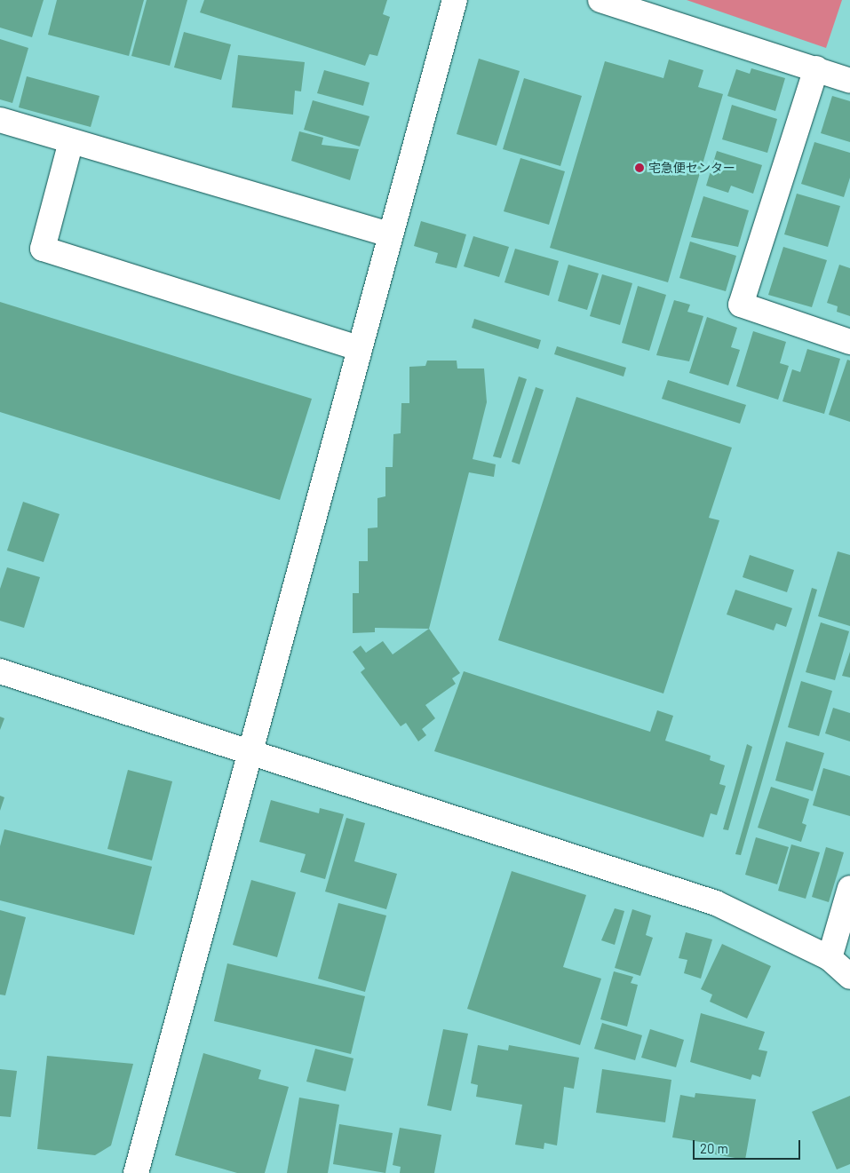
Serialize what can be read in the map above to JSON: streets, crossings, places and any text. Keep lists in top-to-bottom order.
{
  "places": ["宅急便センター"],
  "scale_bar": "20 m"
}
